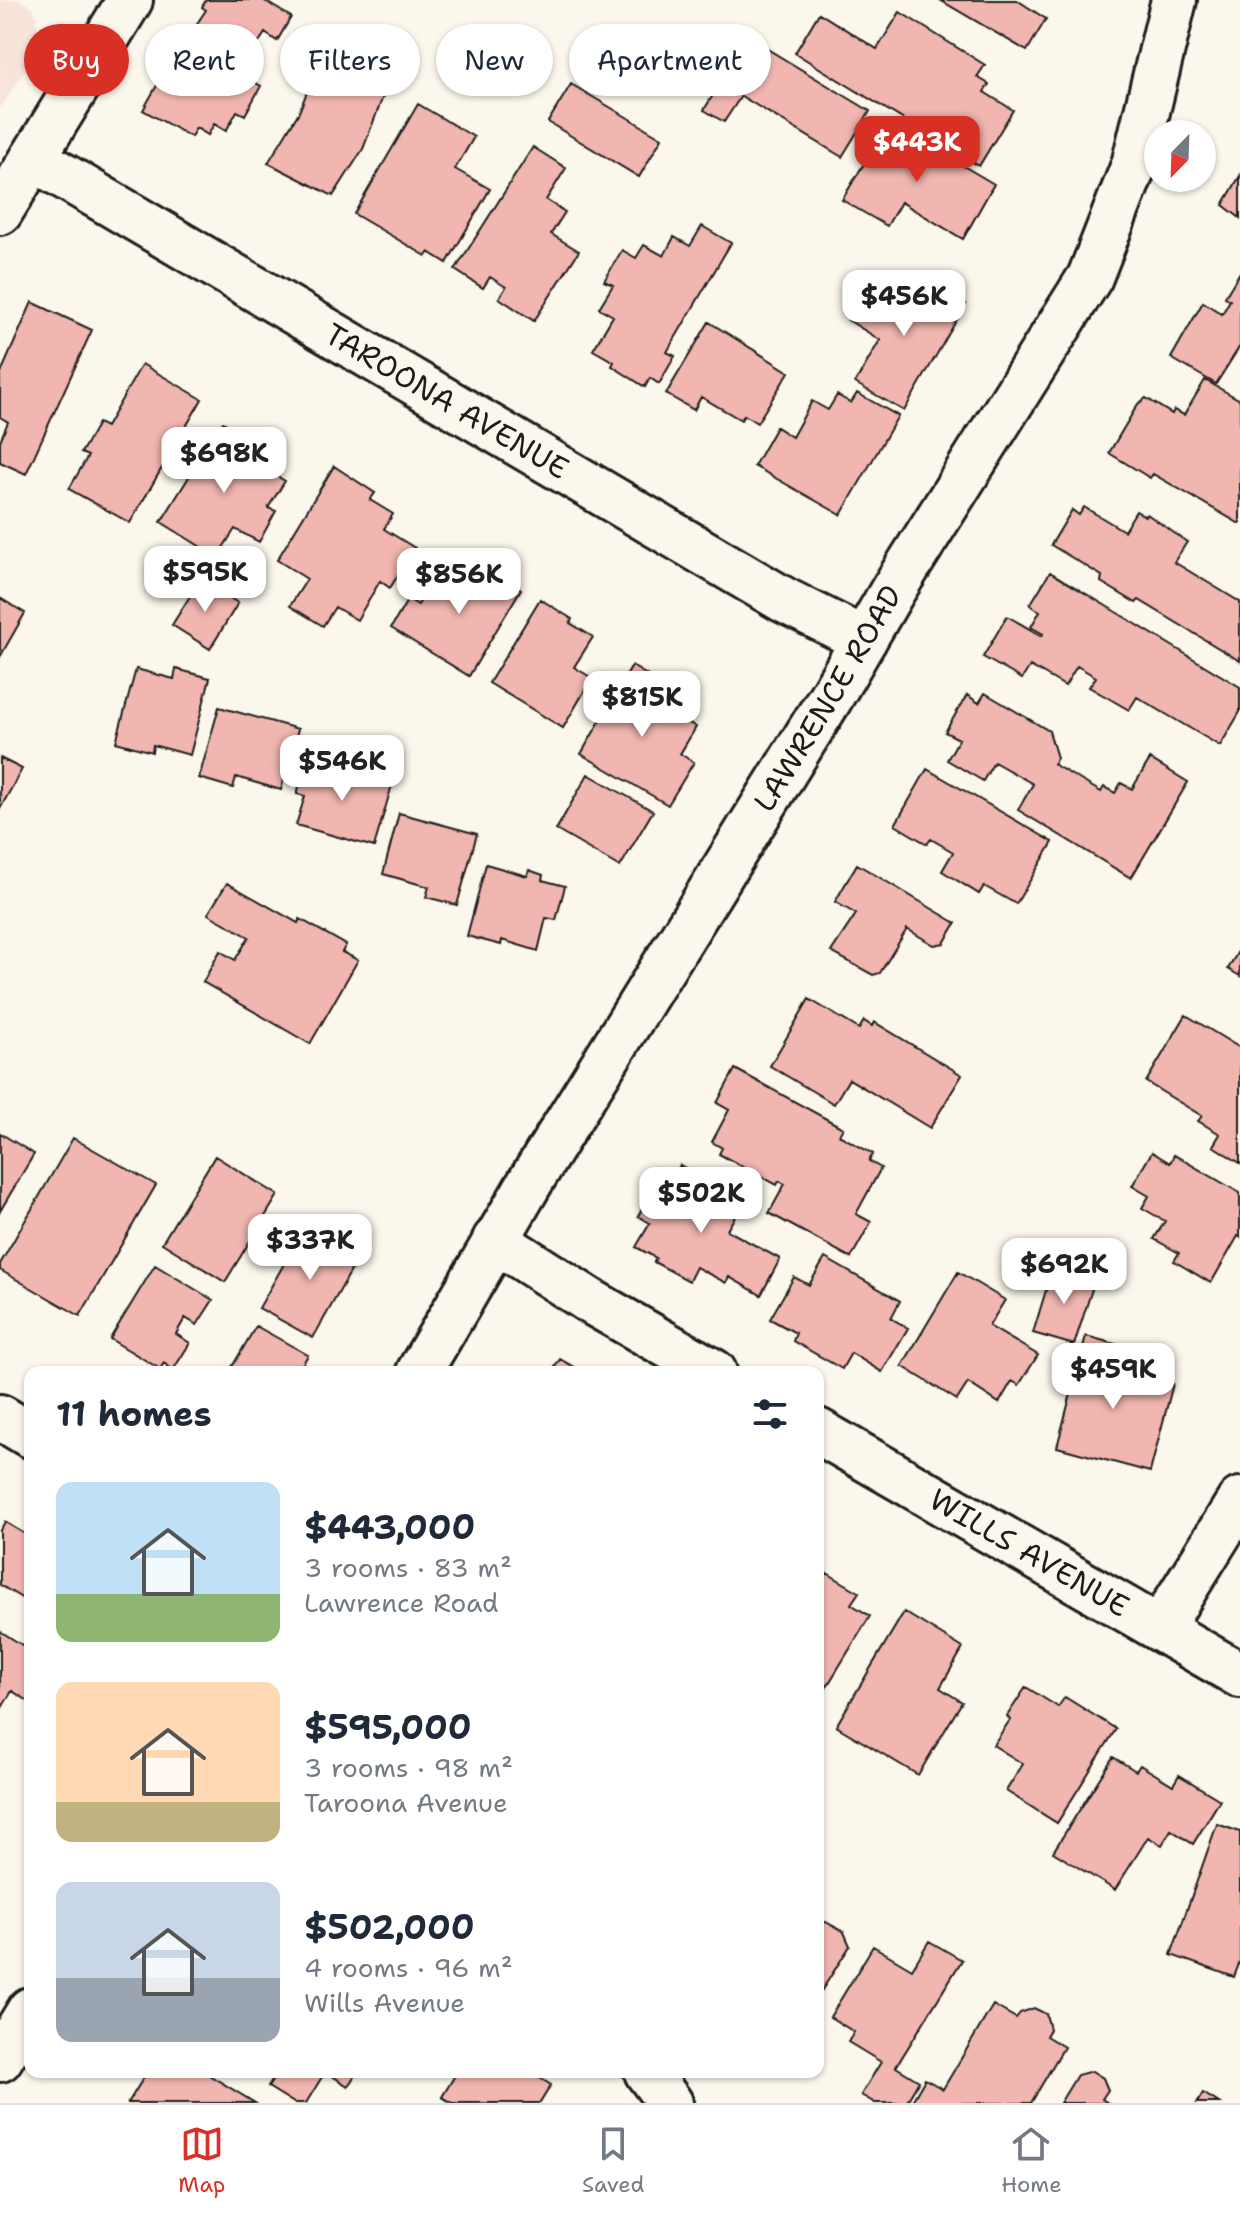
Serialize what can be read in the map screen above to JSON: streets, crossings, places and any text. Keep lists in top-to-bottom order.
{
  "streets": {
    "street": ["TAROONA AVENUE", "LAWRENCE ROAD", "WILLS AVENUE"]
  },
  "crossings": [
    ["TAROONA AVENUE", "LAWRENCE ROAD"]
  ],
  "north": "bottom left",
  "page": {
    "chip": [
      "Buy",
      "Rent",
      "Filters",
      "New",
      "Apartment"
    ],
    "price": [
      "$443K",
      "$456K",
      "$698K",
      "$595K",
      "$856K",
      "$815K",
      "$546K",
      "$502K",
      "$337K",
      "$692K",
      "$459K"
    ],
    "heading": "11 homes",
    "list": [
      {
        "name": "$443,000",
        "note": "3 rooms · 83 m² · Lawrence Road"
      },
      {
        "name": "$595,000",
        "note": "3 rooms · 98 m² · Taroona Avenue"
      },
      {
        "name": "$502,000",
        "note": "4 rooms · 96 m² · Wills Avenue"
      }
    ],
    "tabs": ["Map", "Saved", "Home"]
  }
}
